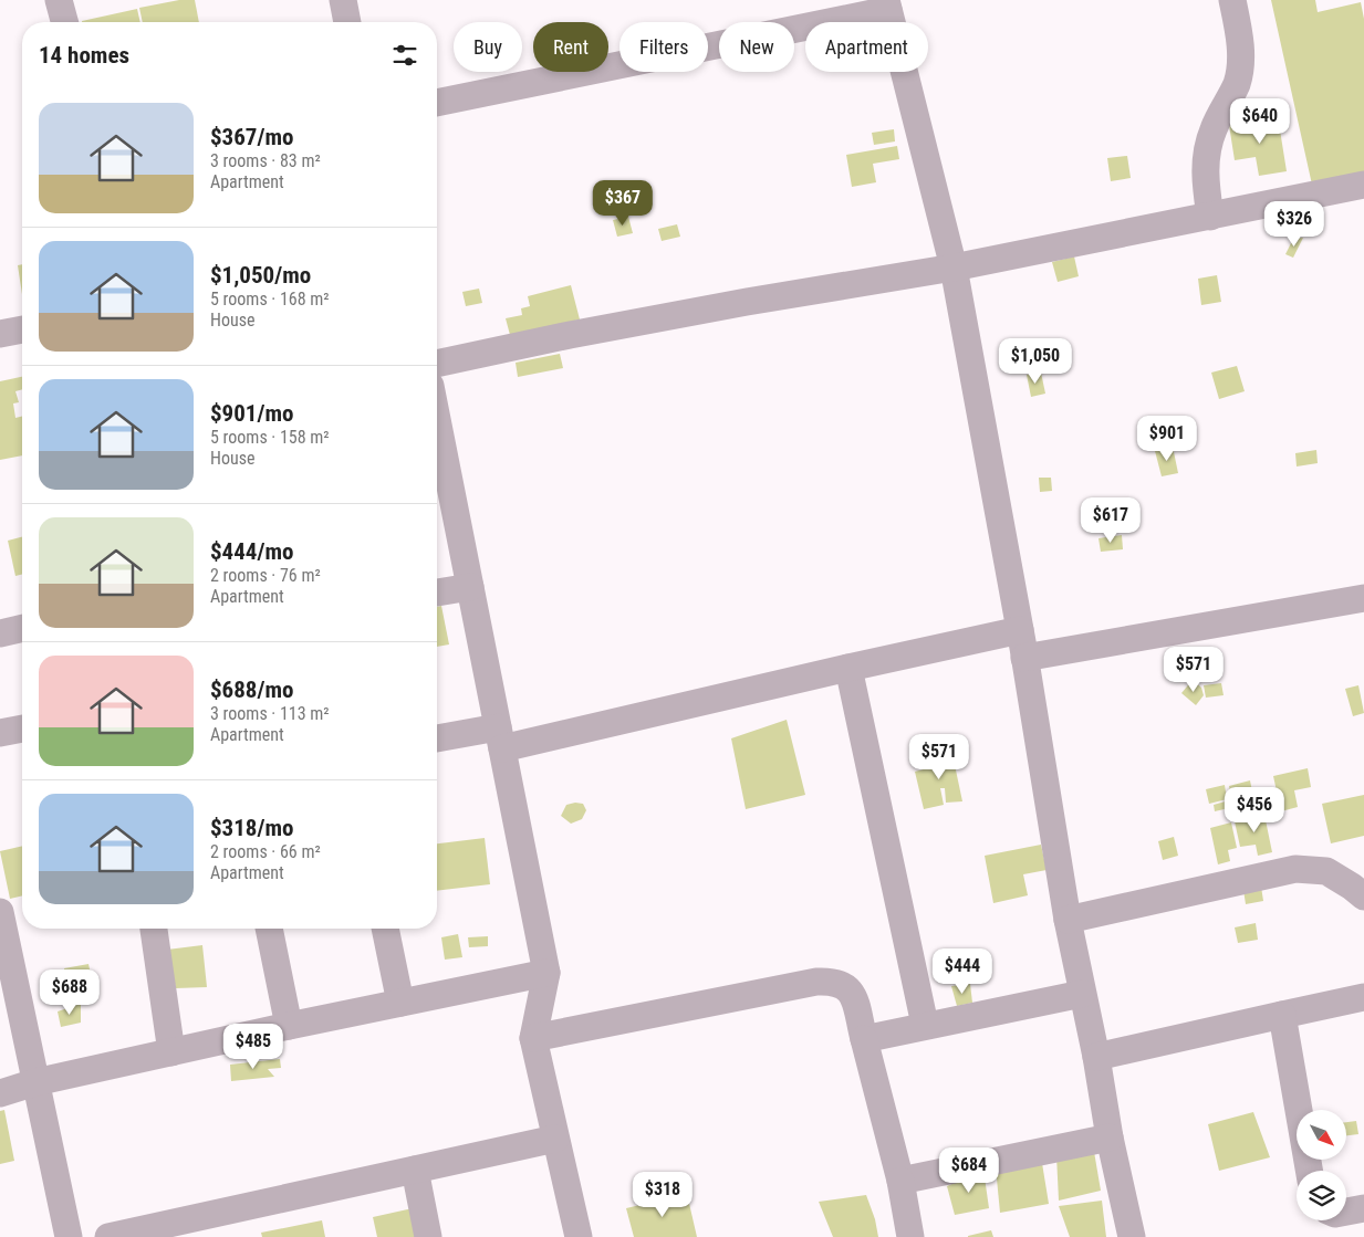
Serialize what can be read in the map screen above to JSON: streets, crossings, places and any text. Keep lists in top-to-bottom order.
{
  "north": "bottom right",
  "page": {
    "chip": [
      "Buy",
      "Rent",
      "Filters",
      "New",
      "Apartment"
    ],
    "heading": "14 homes",
    "list": [
      {
        "name": "$367/mo",
        "note": "3 rooms · 83 m² · Apartment"
      },
      {
        "name": "$1,050/mo",
        "note": "5 rooms · 168 m² · House"
      },
      {
        "name": "$901/mo",
        "note": "5 rooms · 158 m² · House"
      },
      {
        "name": "$444/mo",
        "note": "2 rooms · 76 m² · Apartment"
      },
      {
        "name": "$688/mo",
        "note": "3 rooms · 113 m² · Apartment"
      },
      {
        "name": "$318/mo",
        "note": "2 rooms · 66 m² · Apartment"
      }
    ],
    "price": [
      "$640",
      "$367",
      "$326",
      "$1,050",
      "$901",
      "$617",
      "$571",
      "$571",
      "$456",
      "$444",
      "$688",
      "$485",
      "$684",
      "$318"
    ]
  }
}
